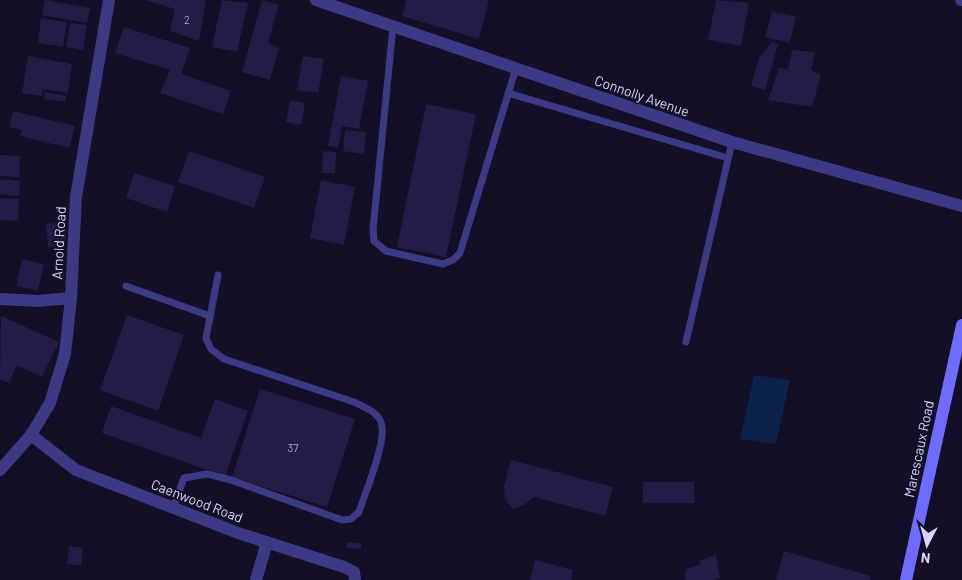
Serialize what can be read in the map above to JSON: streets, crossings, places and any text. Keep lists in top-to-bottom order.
{
  "streets": {
    "main road": ["Marescaux Road"],
    "street": ["Connolly Avenue", "Arnold Road", "Caenwood Road"]
  },
  "crossings": [
    ["Arnold Road", "Caenwood Road"]
  ],
  "house_numbers": ["2", "37"],
  "north": "bottom"
}
